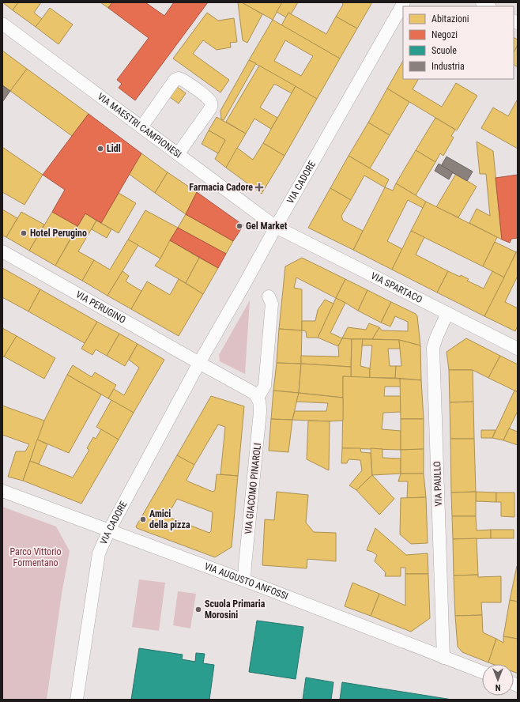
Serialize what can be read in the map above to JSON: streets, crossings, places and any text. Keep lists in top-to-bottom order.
{
  "streets": {
    "street": [
      "VIA MAESTRI CAMPIONESI",
      "VIA CADORE",
      "VIA SPARTACO",
      "VIA PERUGINO",
      "VIA PAULLO",
      "VIA GIACOMO PINAROLI",
      "VIA AUGUSTO ANFOSSI"
    ]
  },
  "crossings": [
    ["VIA MAESTRI CAMPIONESI", "VIA CADORE"],
    ["VIA MAESTRI CAMPIONESI", "VIA SPARTACO"],
    ["VIA CADORE", "VIA SPARTACO"],
    ["VIA CADORE", "VIA PERUGINO"],
    ["VIA CADORE", "VIA AUGUSTO ANFOSSI"],
    ["VIA SPARTACO", "VIA PAULLO"],
    ["VIA PAULLO", "VIA AUGUSTO ANFOSSI"],
    ["VIA GIACOMO PINAROLI", "VIA AUGUSTO ANFOSSI"]
  ],
  "parks": ["Parco Vittorio Formentano"],
  "places": {
    "other": [
      "Lidl",
      "Gel Market",
      "Hotel Perugino",
      "Amici della pizza",
      "Scuola Primaria Morosini"
    ],
    "health": ["Farmacia Cadore"]
  },
  "legend": [
    "Abitazioni",
    "Negozi",
    "Scuole",
    "Industria"
  ],
  "north": "bottom"
}
